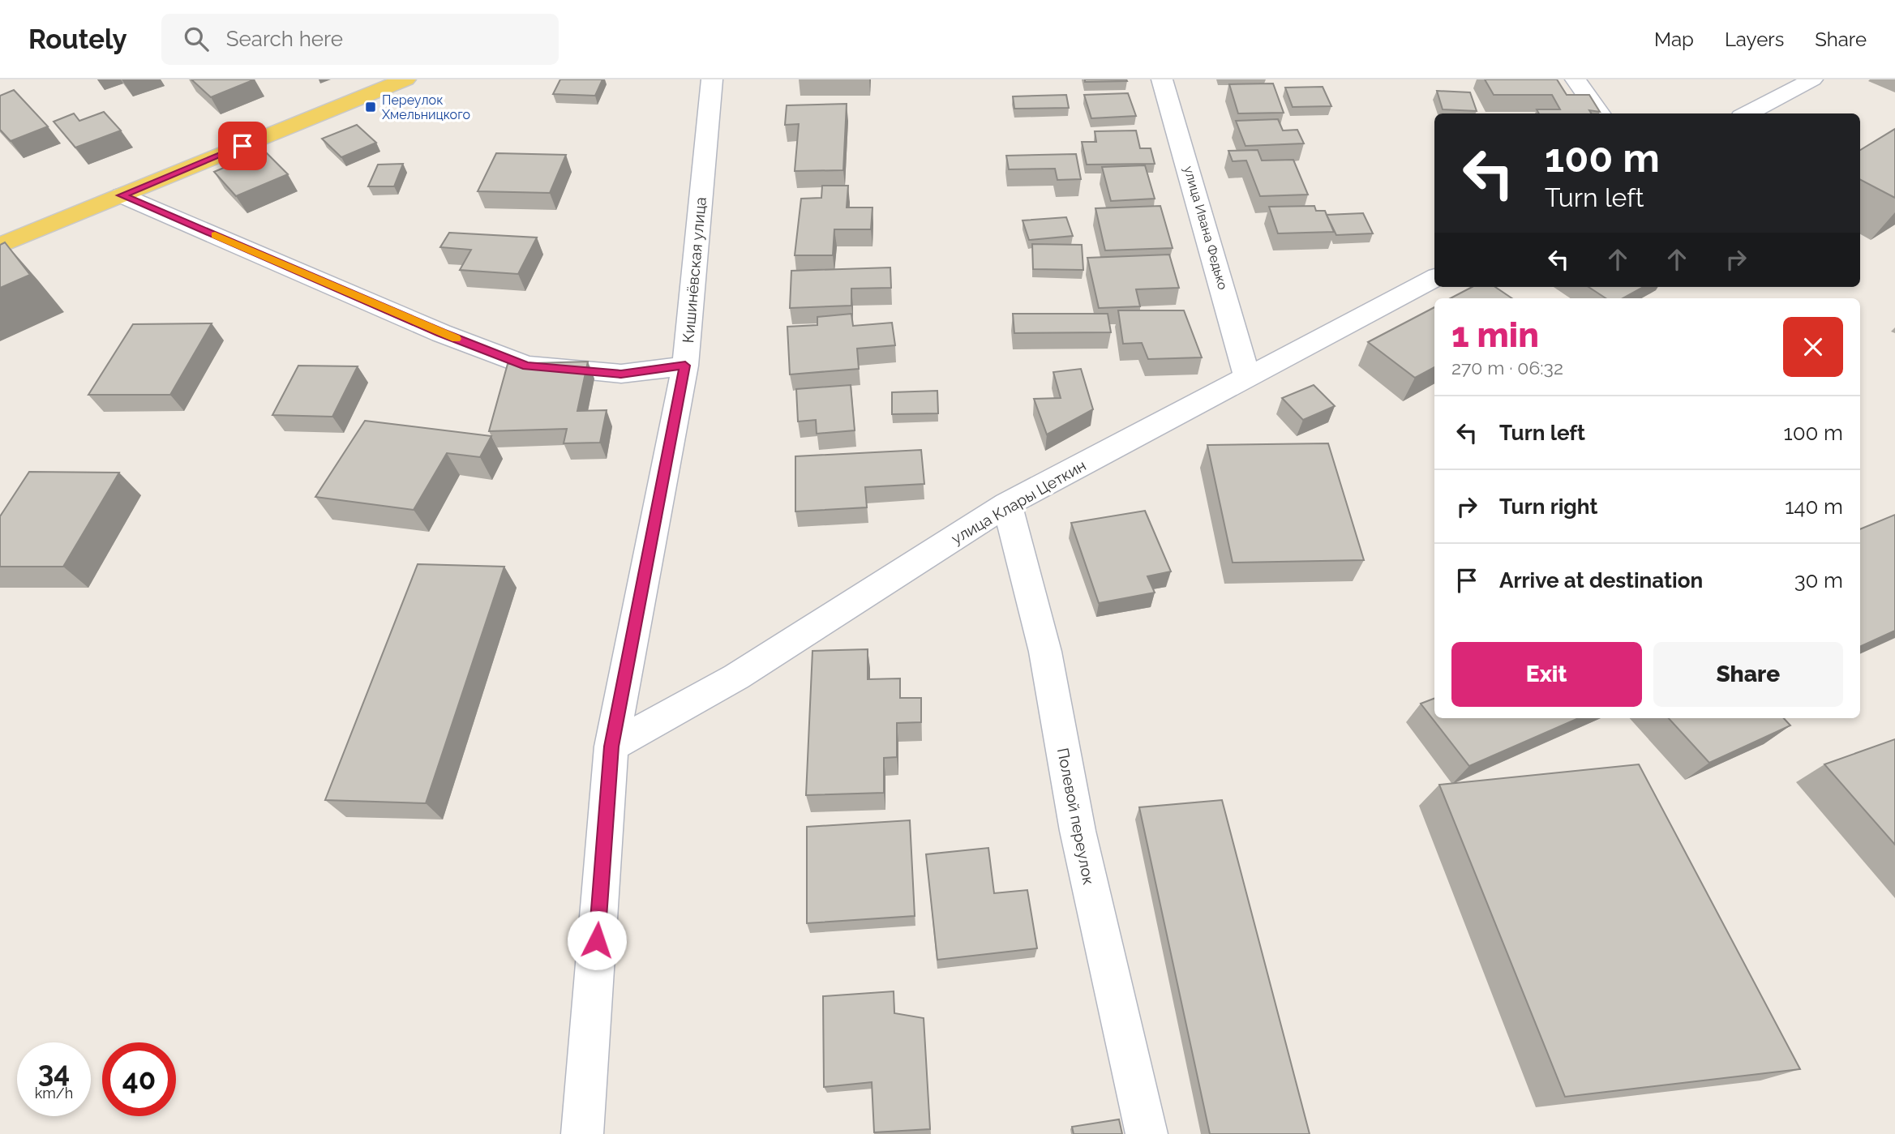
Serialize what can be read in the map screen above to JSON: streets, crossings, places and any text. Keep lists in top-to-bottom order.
{
  "streets": {
    "street": [
      "улица Ивана Федько",
      "Кишинёвская улица",
      "улица Клары Цеткин",
      "Полевой переулок"
    ]
  },
  "crossings": [
    ["улица Ивана Федько", "улица Клары Цеткин"],
    ["Кишинёвская улица", "улица Клары Цеткин"],
    ["улица Клары Цеткин", "Полевой переулок"]
  ],
  "places": {
    "transit": ["Переулок Хмельницкого"]
  },
  "page": {
    "header": "Routely",
    "search": "Search here",
    "nav": ["Map", "Layers", "Share"],
    "turn": ["100 m", "Turn left"],
    "heading": ["1 min", "270 m · 06:32"],
    "list": [
      {
        "name": "Turn left",
        "value": "100 m"
      },
      {
        "name": "Turn right",
        "value": "140 m"
      },
      {
        "name": "Arrive at destination",
        "value": "30 m"
      }
    ],
    "buttons": ["Exit", "Share"],
    "speed": "34 km/h",
    "limit": "40"
  }
}
